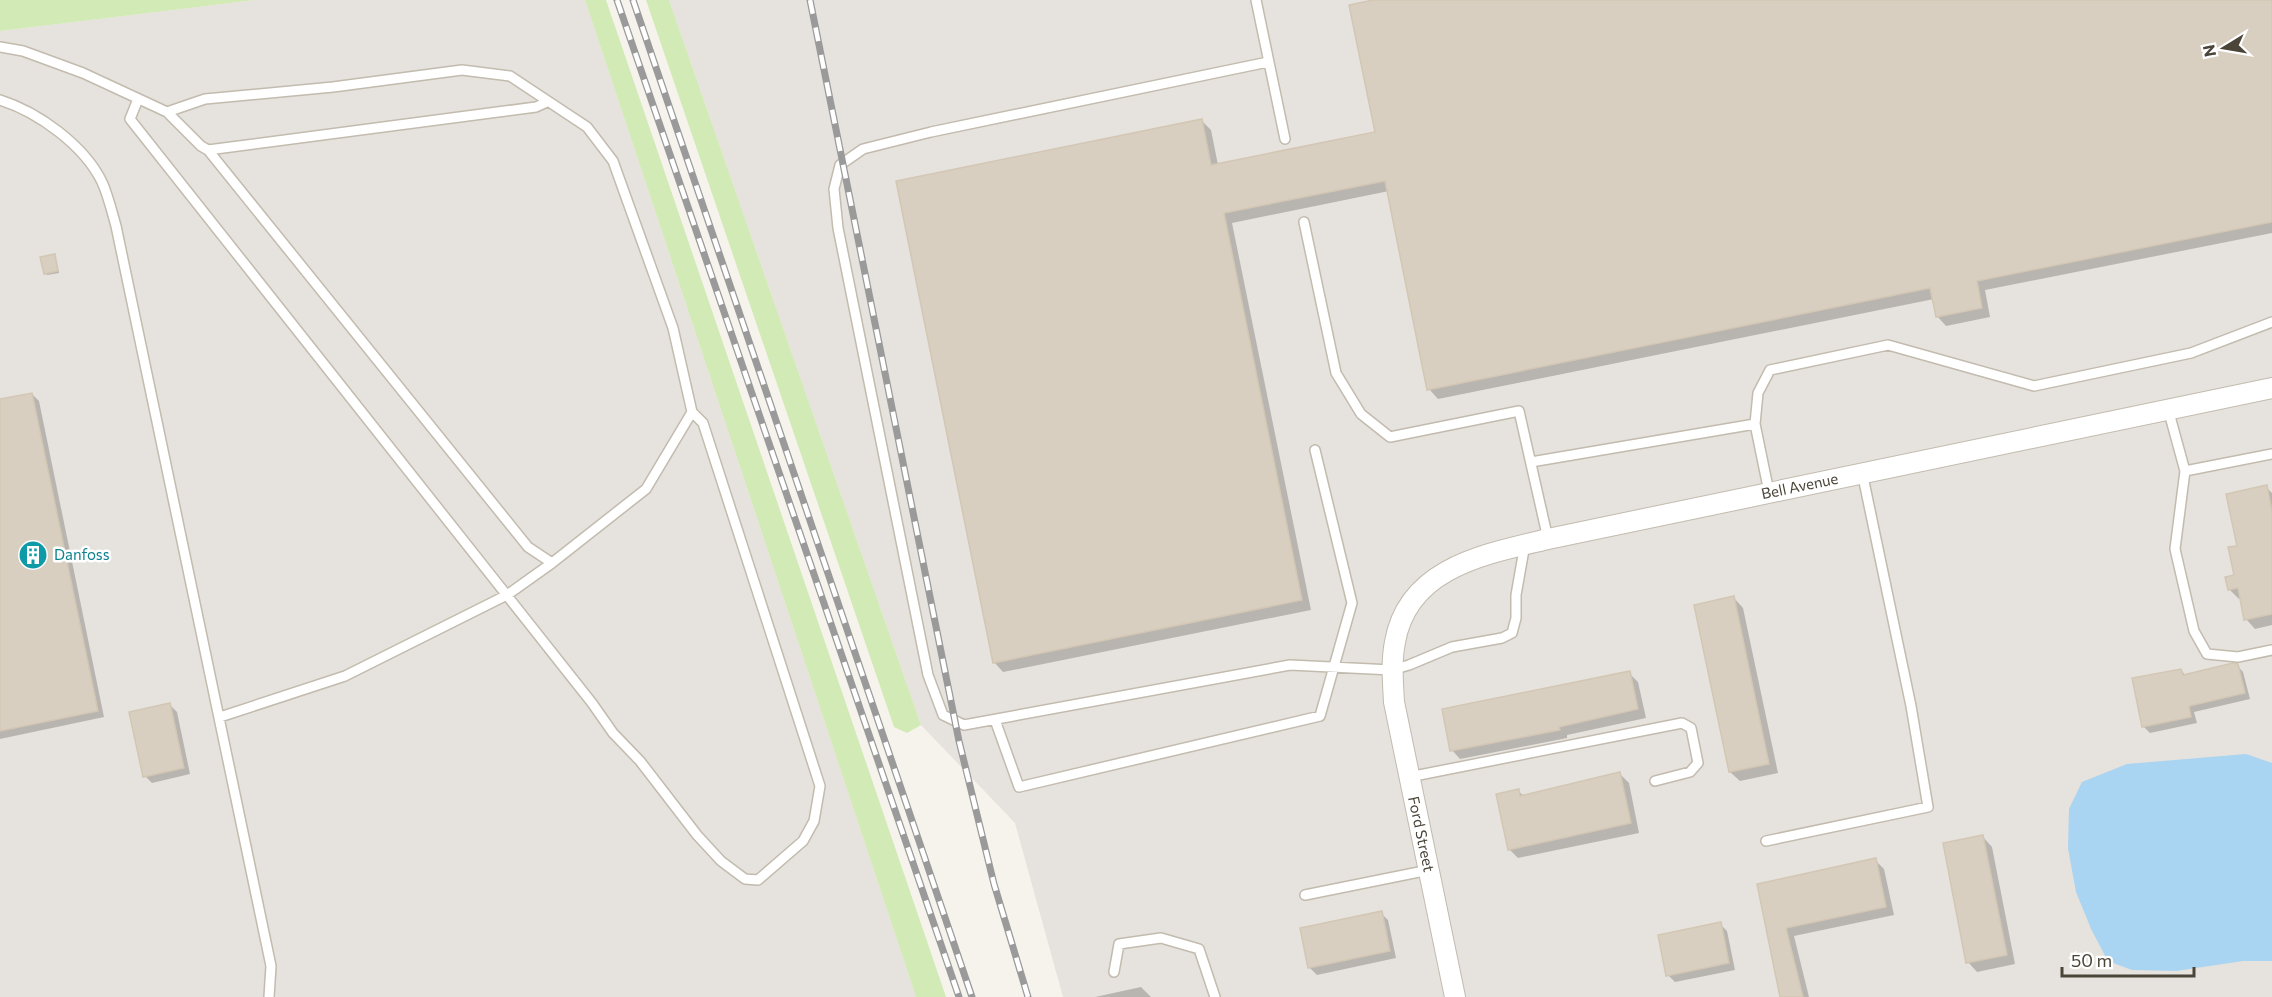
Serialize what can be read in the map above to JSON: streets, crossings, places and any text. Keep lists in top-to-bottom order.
{
  "streets": {
    "street": ["Bell Avenue", "Ford Street"]
  },
  "crossings": [
    ["Bell Avenue", "Ford Street"]
  ],
  "places": {
    "building": ["Danfoss"]
  },
  "scale_bar": "50 m",
  "north": "left"
}
